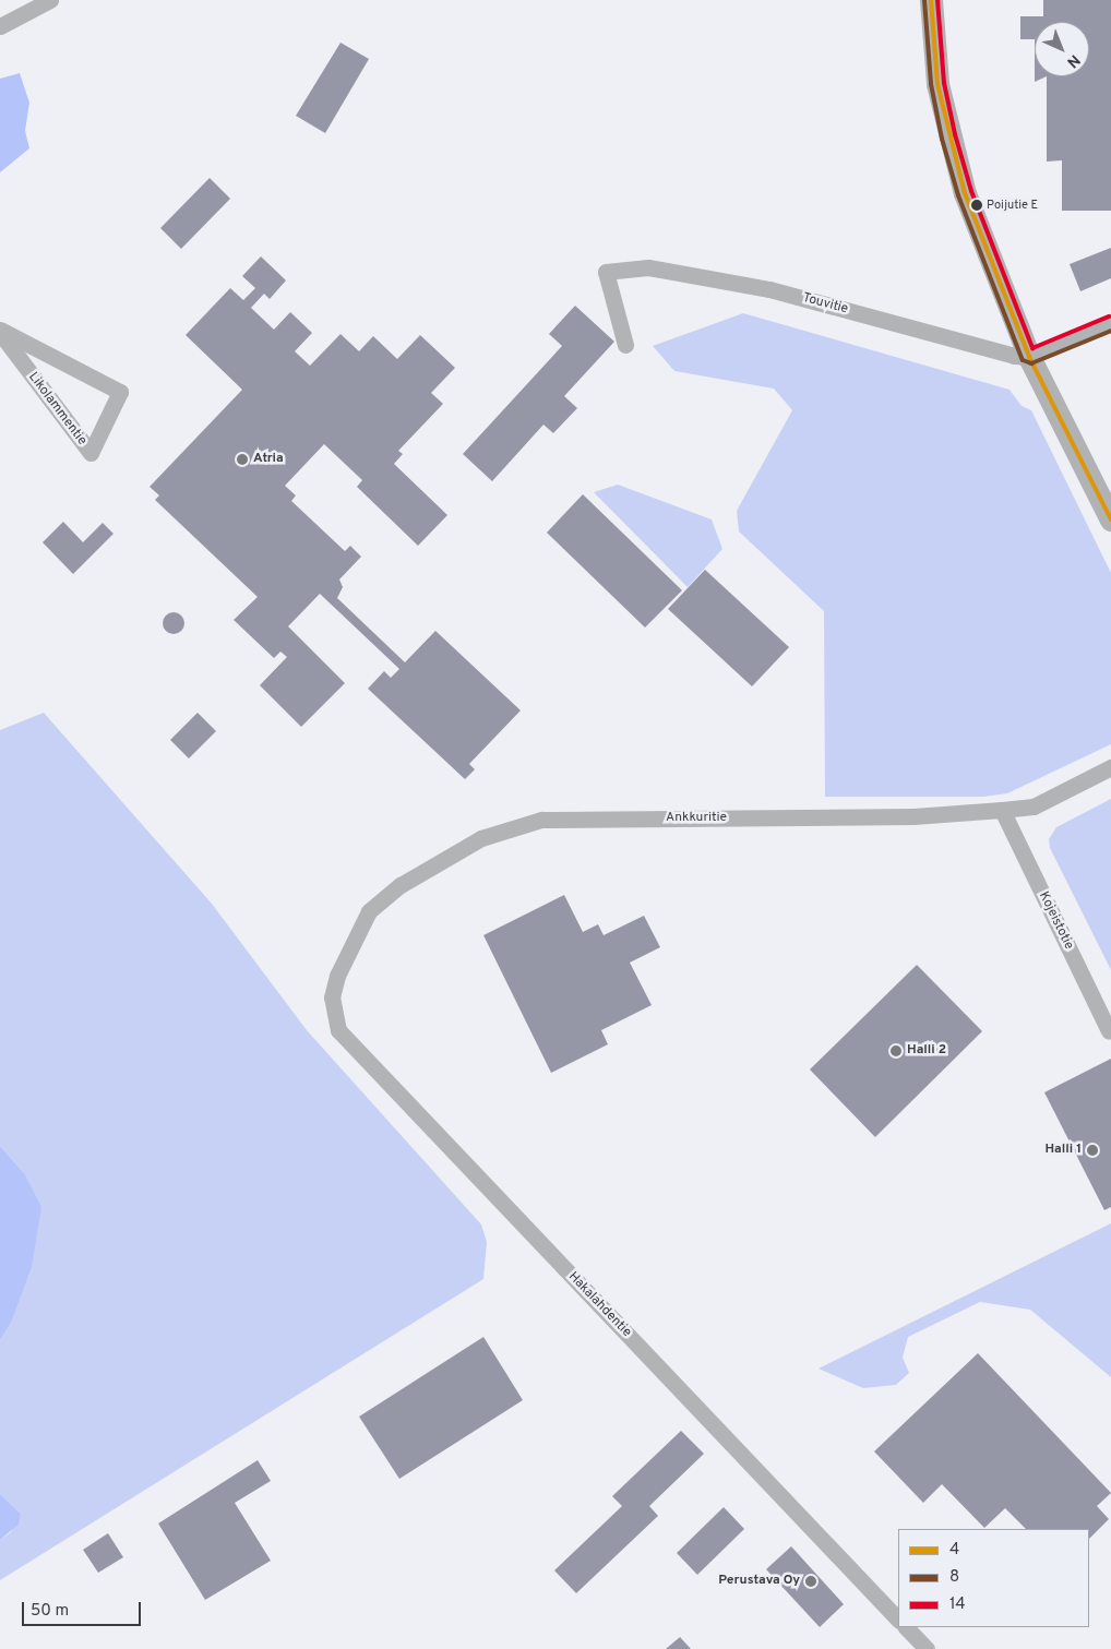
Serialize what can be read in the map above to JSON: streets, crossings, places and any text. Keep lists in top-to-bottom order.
{
  "streets": {
    "street": [
      "Touvitie",
      "Likolammentie",
      "Ankkuritie",
      "Kojeistotie",
      "Hakalahdentie"
    ]
  },
  "crossings": [
    ["Ankkuritie", "Kojeistotie"],
    ["Ankkuritie", "Hakalahdentie"]
  ],
  "places": [
    "Poijutie E",
    "Atria",
    "Halli 2",
    "Halli 1",
    "Perustava Oy"
  ],
  "lines": ["transit line 4", "transit line 8", "transit line 14"],
  "legend": ["4", "8", "14"],
  "scale_bar": "50 m",
  "north": "bottom right"
}
